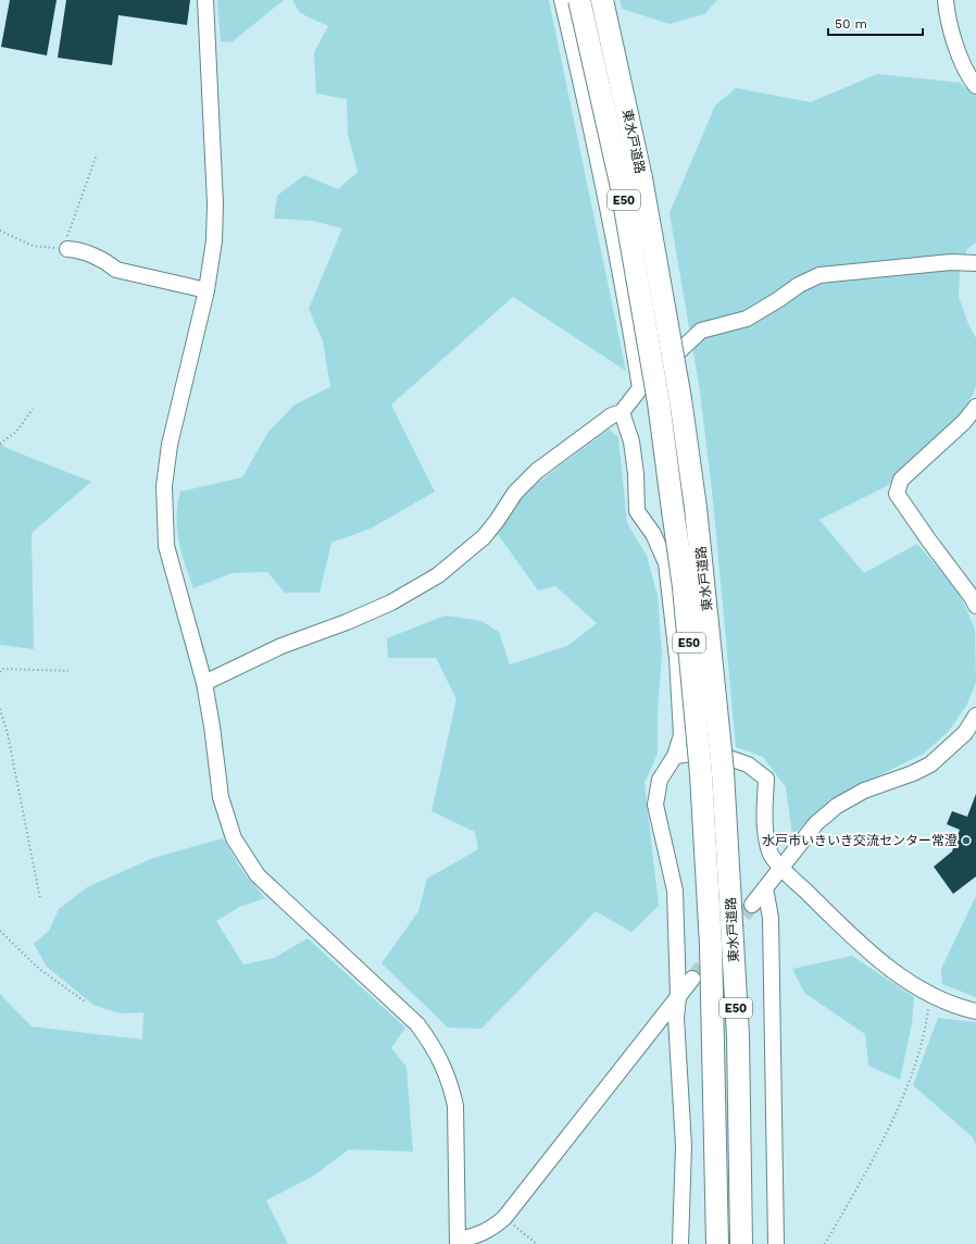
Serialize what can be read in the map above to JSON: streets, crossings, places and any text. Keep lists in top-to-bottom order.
{
  "streets": {
    "highway": ["東水戸道路", "E50"]
  },
  "places": ["水戸市いきいき交流センター常澄"],
  "scale_bar": "50 m"
}
